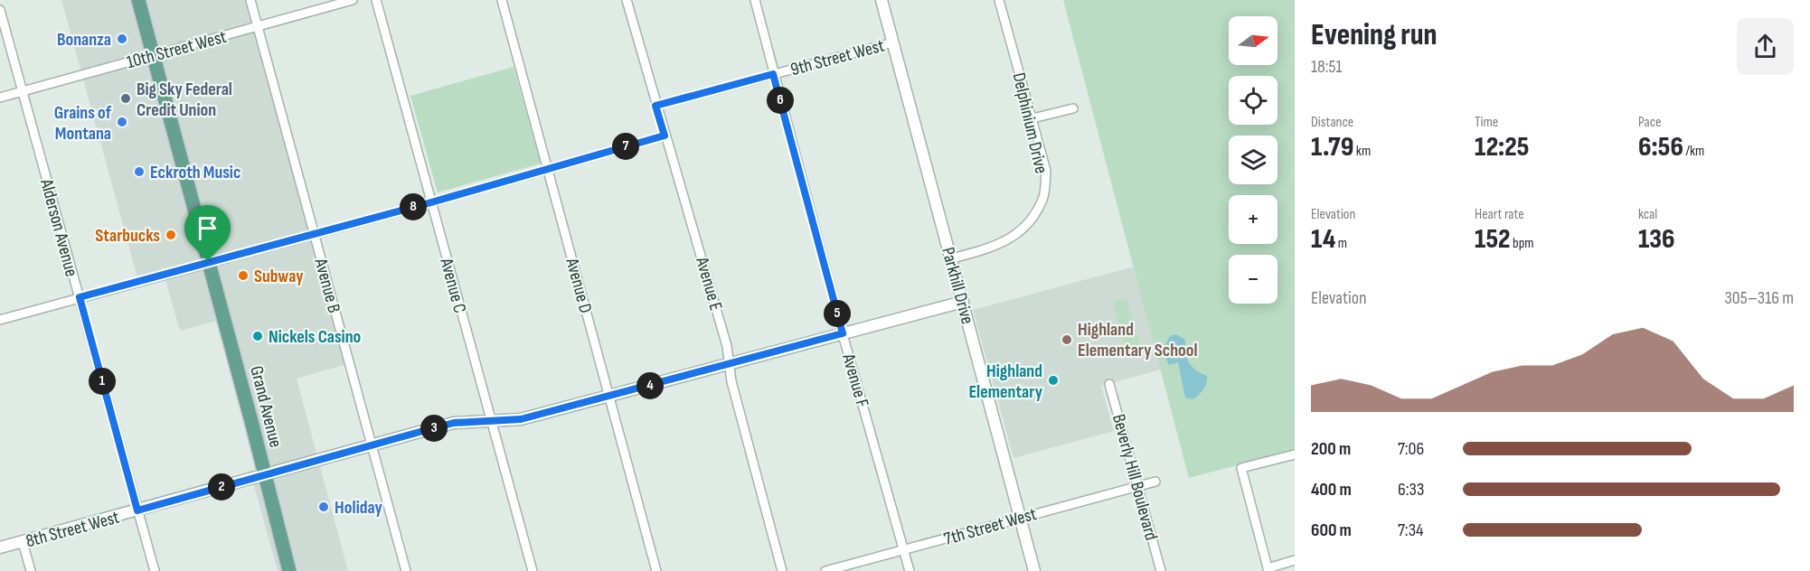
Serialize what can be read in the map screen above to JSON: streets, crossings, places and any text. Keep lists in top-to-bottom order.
{
  "streets": {
    "main road": ["Grand Avenue"],
    "street": [
      "10th Street West",
      "9th Street West",
      "Delphinium Drive",
      "Alderson Avenue",
      "Avenue E",
      "Avenue B",
      "Avenue C",
      "Avenue D",
      "Parkhill Drive",
      "Avenue F",
      "Beverly Hill Boulevard",
      "7th Street West",
      "8th Street West"
    ]
  },
  "crossings": [
    ["10th Street West", "Alderson Avenue"],
    ["10th Street West", "Avenue B"],
    ["10th Street West", "Grand Avenue"],
    ["9th Street West", "Avenue E"],
    ["9th Street West", "Parkhill Drive"],
    ["9th Street West", "Avenue F"],
    ["Delphinium Drive", "Parkhill Drive"],
    ["Alderson Avenue", "8th Street West"],
    ["Avenue E", "8th Street West"],
    ["Avenue B", "8th Street West"],
    ["Avenue C", "8th Street West"],
    ["Avenue D", "8th Street West"],
    ["Parkhill Drive", "7th Street West"],
    ["Parkhill Drive", "8th Street West"],
    ["Avenue F", "7th Street West"],
    ["Avenue F", "8th Street West"],
    ["Grand Avenue", "8th Street West"],
    ["Beverly Hill Boulevard", "7th Street West"]
  ],
  "places": [
    "Bonanza",
    "Big Sky Federal Credit Union",
    "Grains of Montana",
    "Eckroth Music",
    "Starbucks",
    "Subway",
    "Nickels Casino",
    "Highland Elementary School",
    "Highland Elementary",
    "Holiday"
  ],
  "north": "right",
  "page": {
    "heading": ["Evening run", "18:51"],
    "map_buttons": ["+", "−"],
    "pins": [
      "6",
      "7",
      "8",
      "5",
      "1",
      "4",
      "3",
      "2"
    ],
    "stats": [
      ["Distance", "1.79 km"],
      ["Time", "12:25"],
      ["Pace", "6:56 /km"],
      ["Elevation", "14 m"],
      ["Heart rate", "152 bpm"],
      ["kcal", "136"]
    ],
    "chart": ["Elevation", "305–316 m"],
    "list": [
      {
        "name": "200 m",
        "note": "7:06"
      },
      {
        "name": "400 m",
        "note": "6:33"
      },
      {
        "name": "600 m",
        "note": "7:34"
      }
    ]
  }
}
